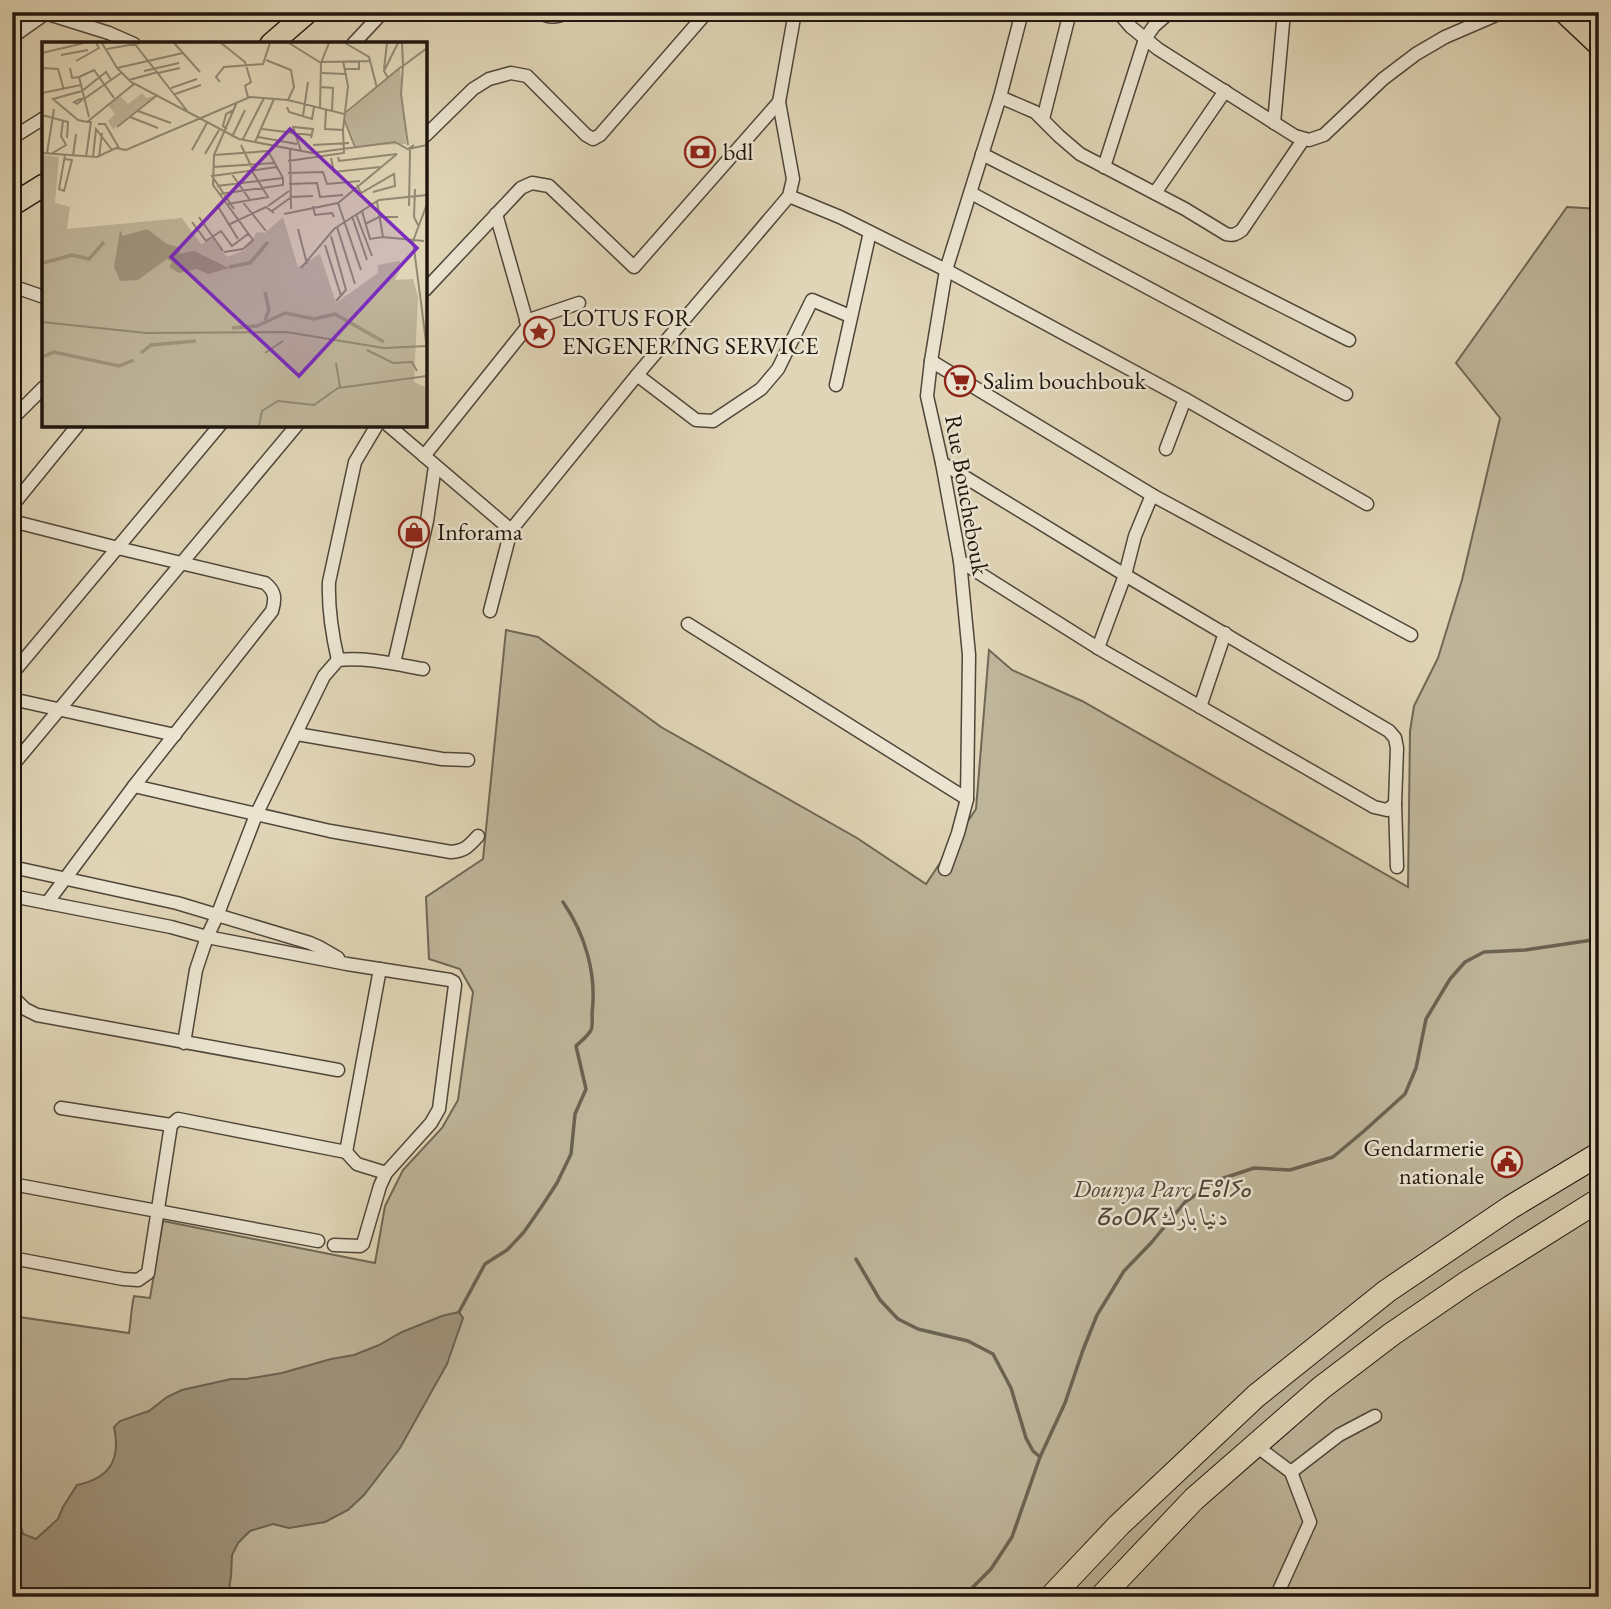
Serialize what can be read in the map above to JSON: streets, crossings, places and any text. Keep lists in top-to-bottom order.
{
  "streets": {
    "street": ["Rue Bouchebouk"]
  },
  "parks": ["Dounya Parc ⴹⵓⵏⵢⴰ ⵒⴰⵔⴽ دنيا بارك"],
  "places": {
    "bank": ["bdl"],
    "place": ["LOTUS FOR ENGENERING SERVICE"],
    "supermarket": ["Salim bouchbouk"],
    "shop": ["Inforama"],
    "public building": ["Gendarmerie nationale"]
  }
}
